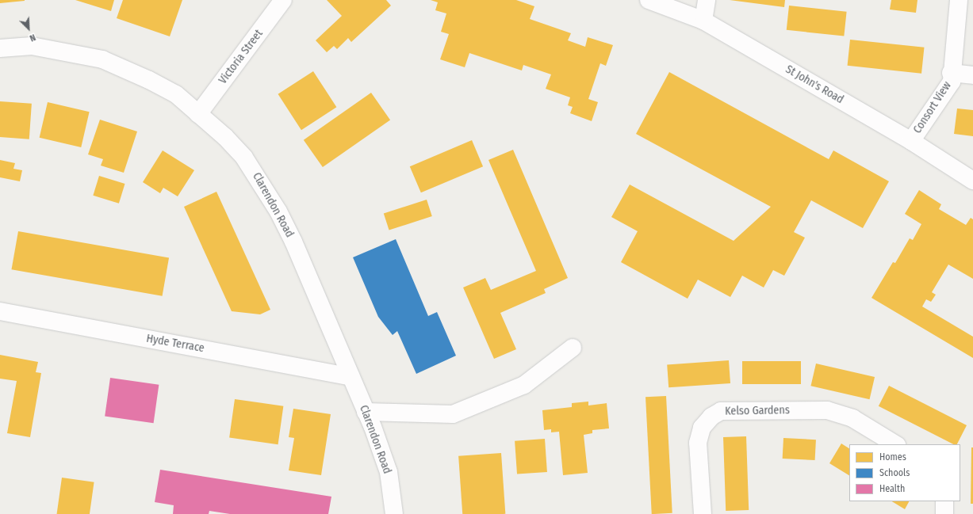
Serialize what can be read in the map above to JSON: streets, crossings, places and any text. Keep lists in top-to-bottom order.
{
  "streets": {
    "street": [
      "Victoria Street",
      "St John's Road",
      "Consort View",
      "Clarendon Road",
      "Hyde Terrace",
      "Kelso Gardens"
    ]
  },
  "crossings": [
    ["Victoria Street", "Clarendon Road"],
    ["St John's Road", "Consort View"],
    ["Clarendon Road", "Hyde Terrace"]
  ],
  "legend": ["Homes", "Schools", "Health"],
  "north": "bottom right"
}
